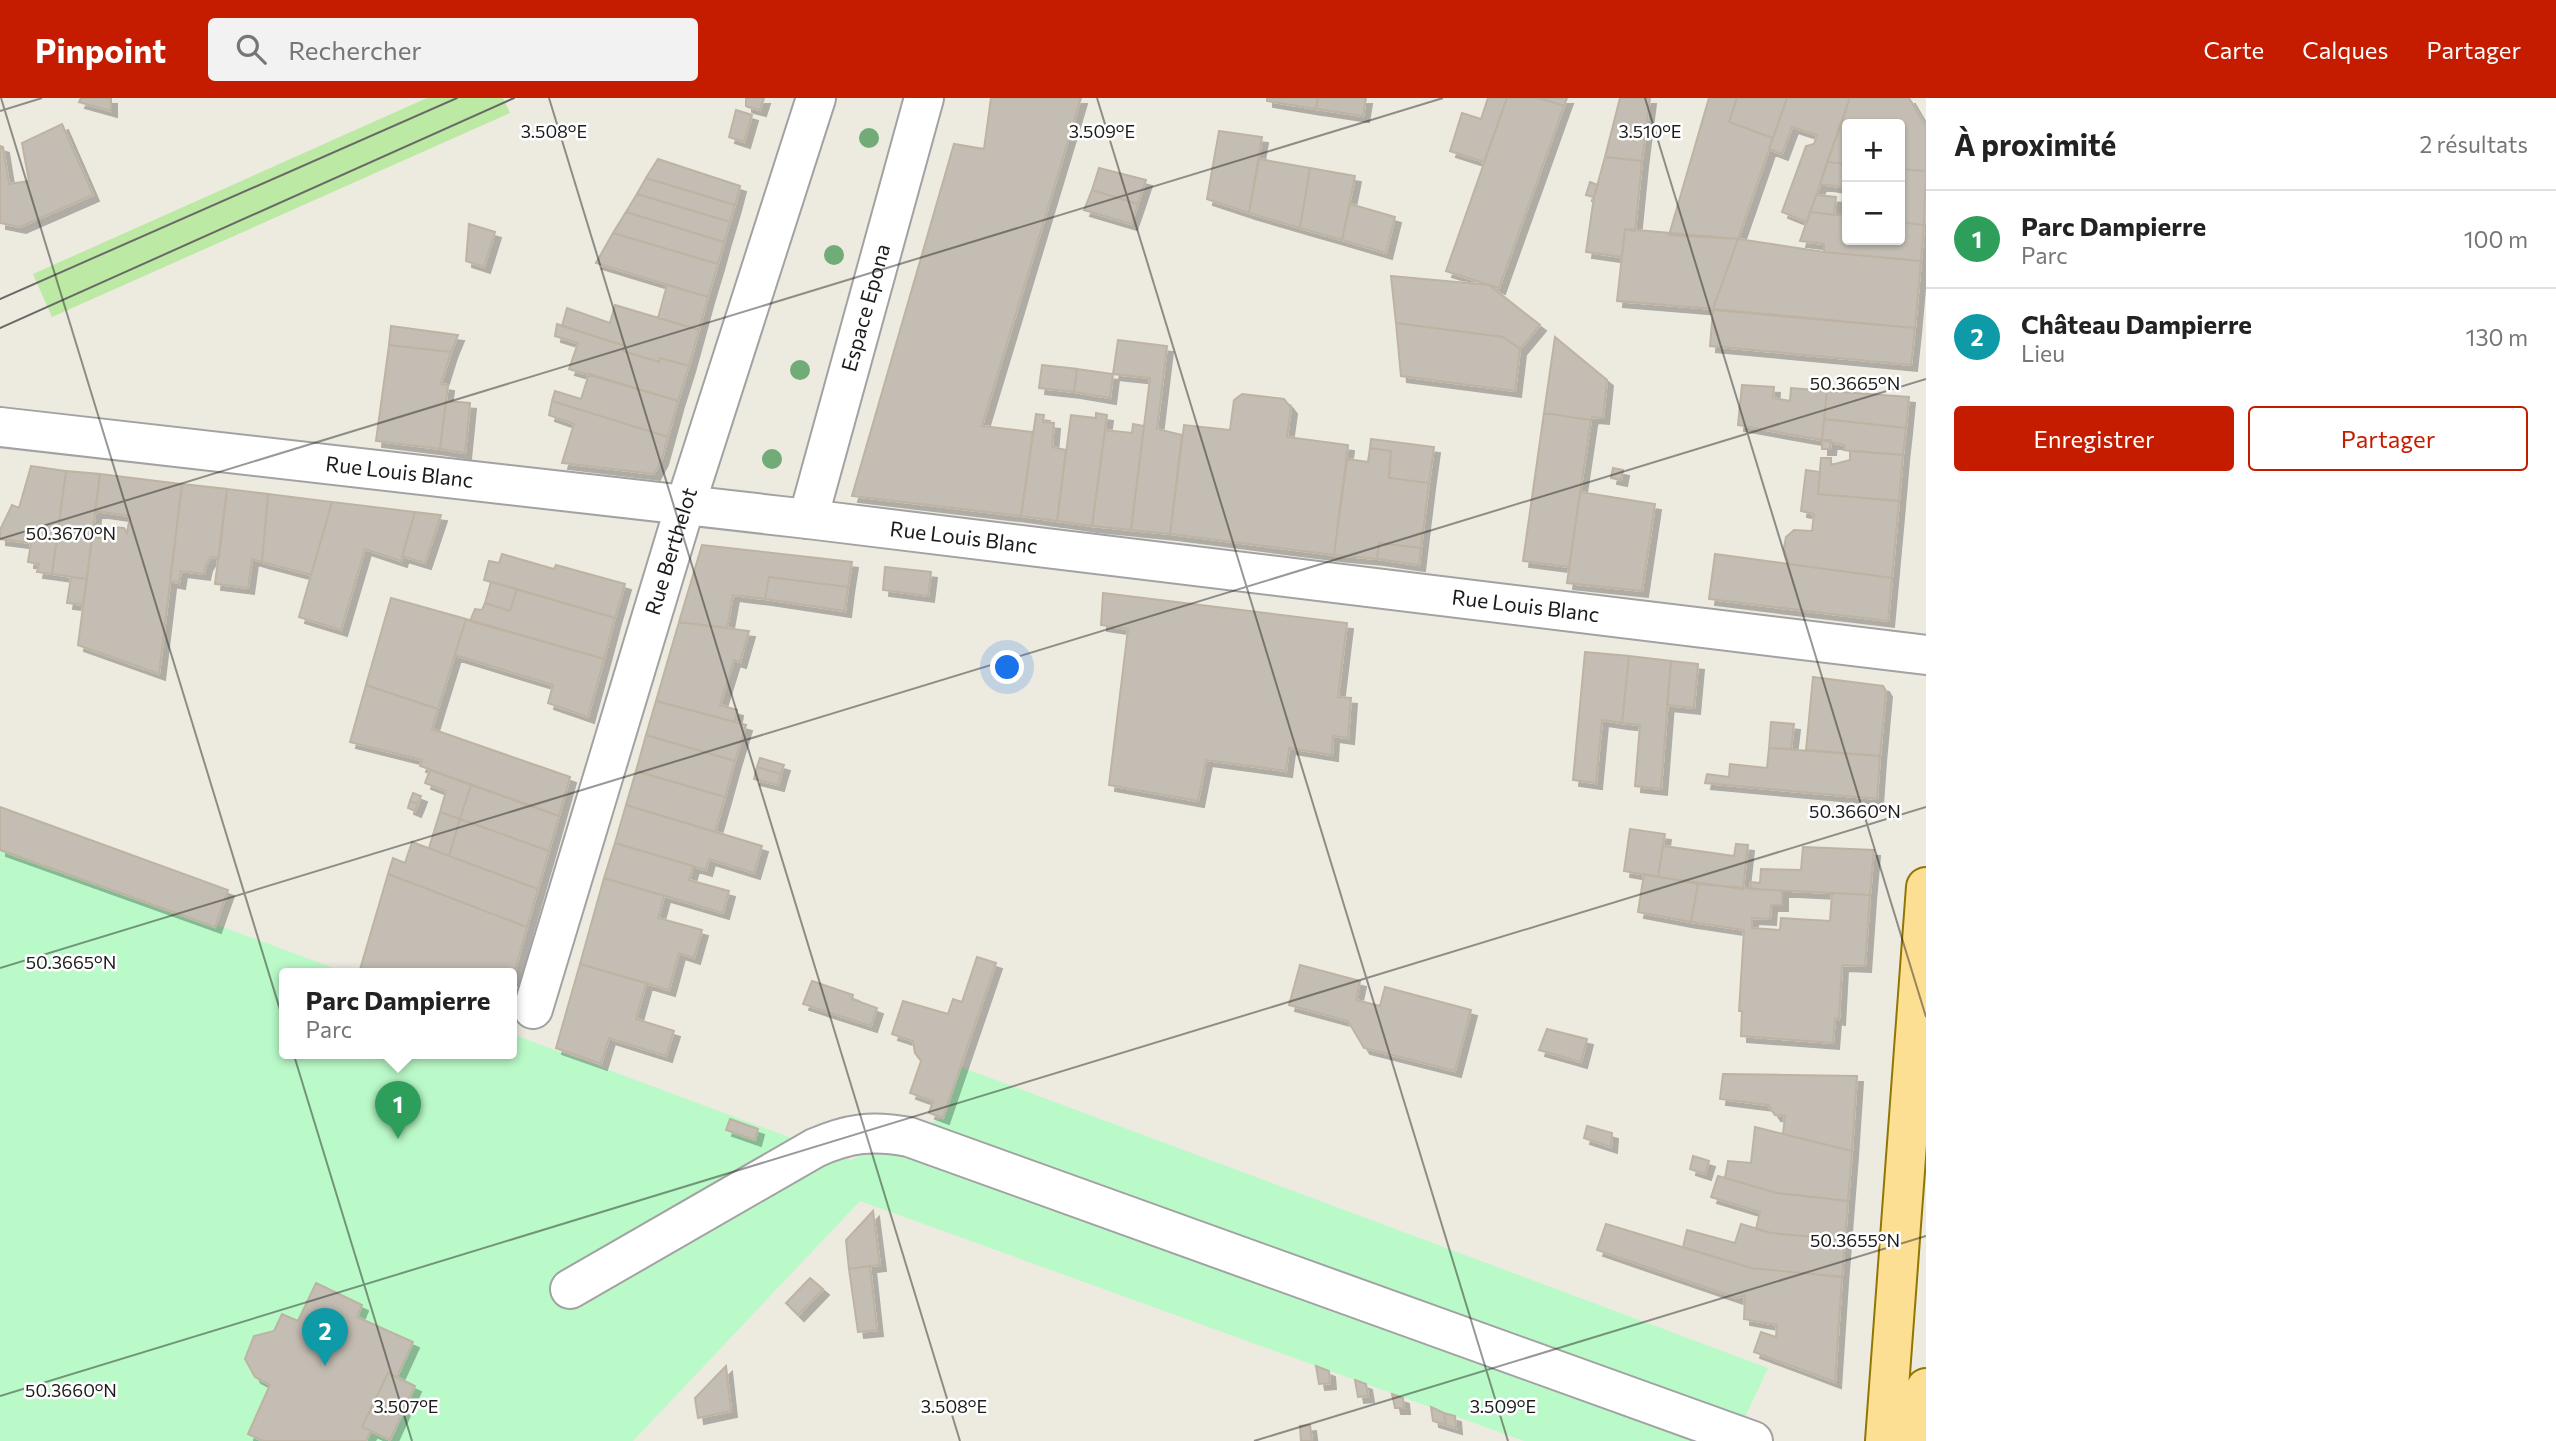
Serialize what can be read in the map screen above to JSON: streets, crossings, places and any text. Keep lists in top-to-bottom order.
{
  "streets": {
    "street": ["Espace Epona", "Rue Louis Blanc", "Rue Berthelot"]
  },
  "crossings": [
    ["Espace Epona", "Rue Louis Blanc"],
    ["Rue Louis Blanc", "Rue Berthelot"]
  ],
  "page": {
    "header": "Pinpoint",
    "search": "Rechercher",
    "nav": ["Carte", "Calques", "Partager"],
    "heading": ["À proximité", "2 résultats"],
    "map_buttons": ["+", "−"],
    "list": [
      {
        "mark": "1",
        "name": "Parc Dampierre",
        "note": "Parc",
        "value": "100 m"
      },
      {
        "mark": "2",
        "name": "Château Dampierre",
        "note": "Lieu",
        "value": "130 m"
      }
    ],
    "buttons": ["Enregistrer", "Partager"],
    "popup": ["Parc Dampierre", "Parc"],
    "pins": ["1", "2"]
  },
  "coordinates": [
    "3.510°E",
    "3.508°E",
    "3.509°E",
    "50.3665°N",
    "50.3670°N",
    "50.3660°N",
    "50.3655°N",
    "3.507°E"
  ]
}
